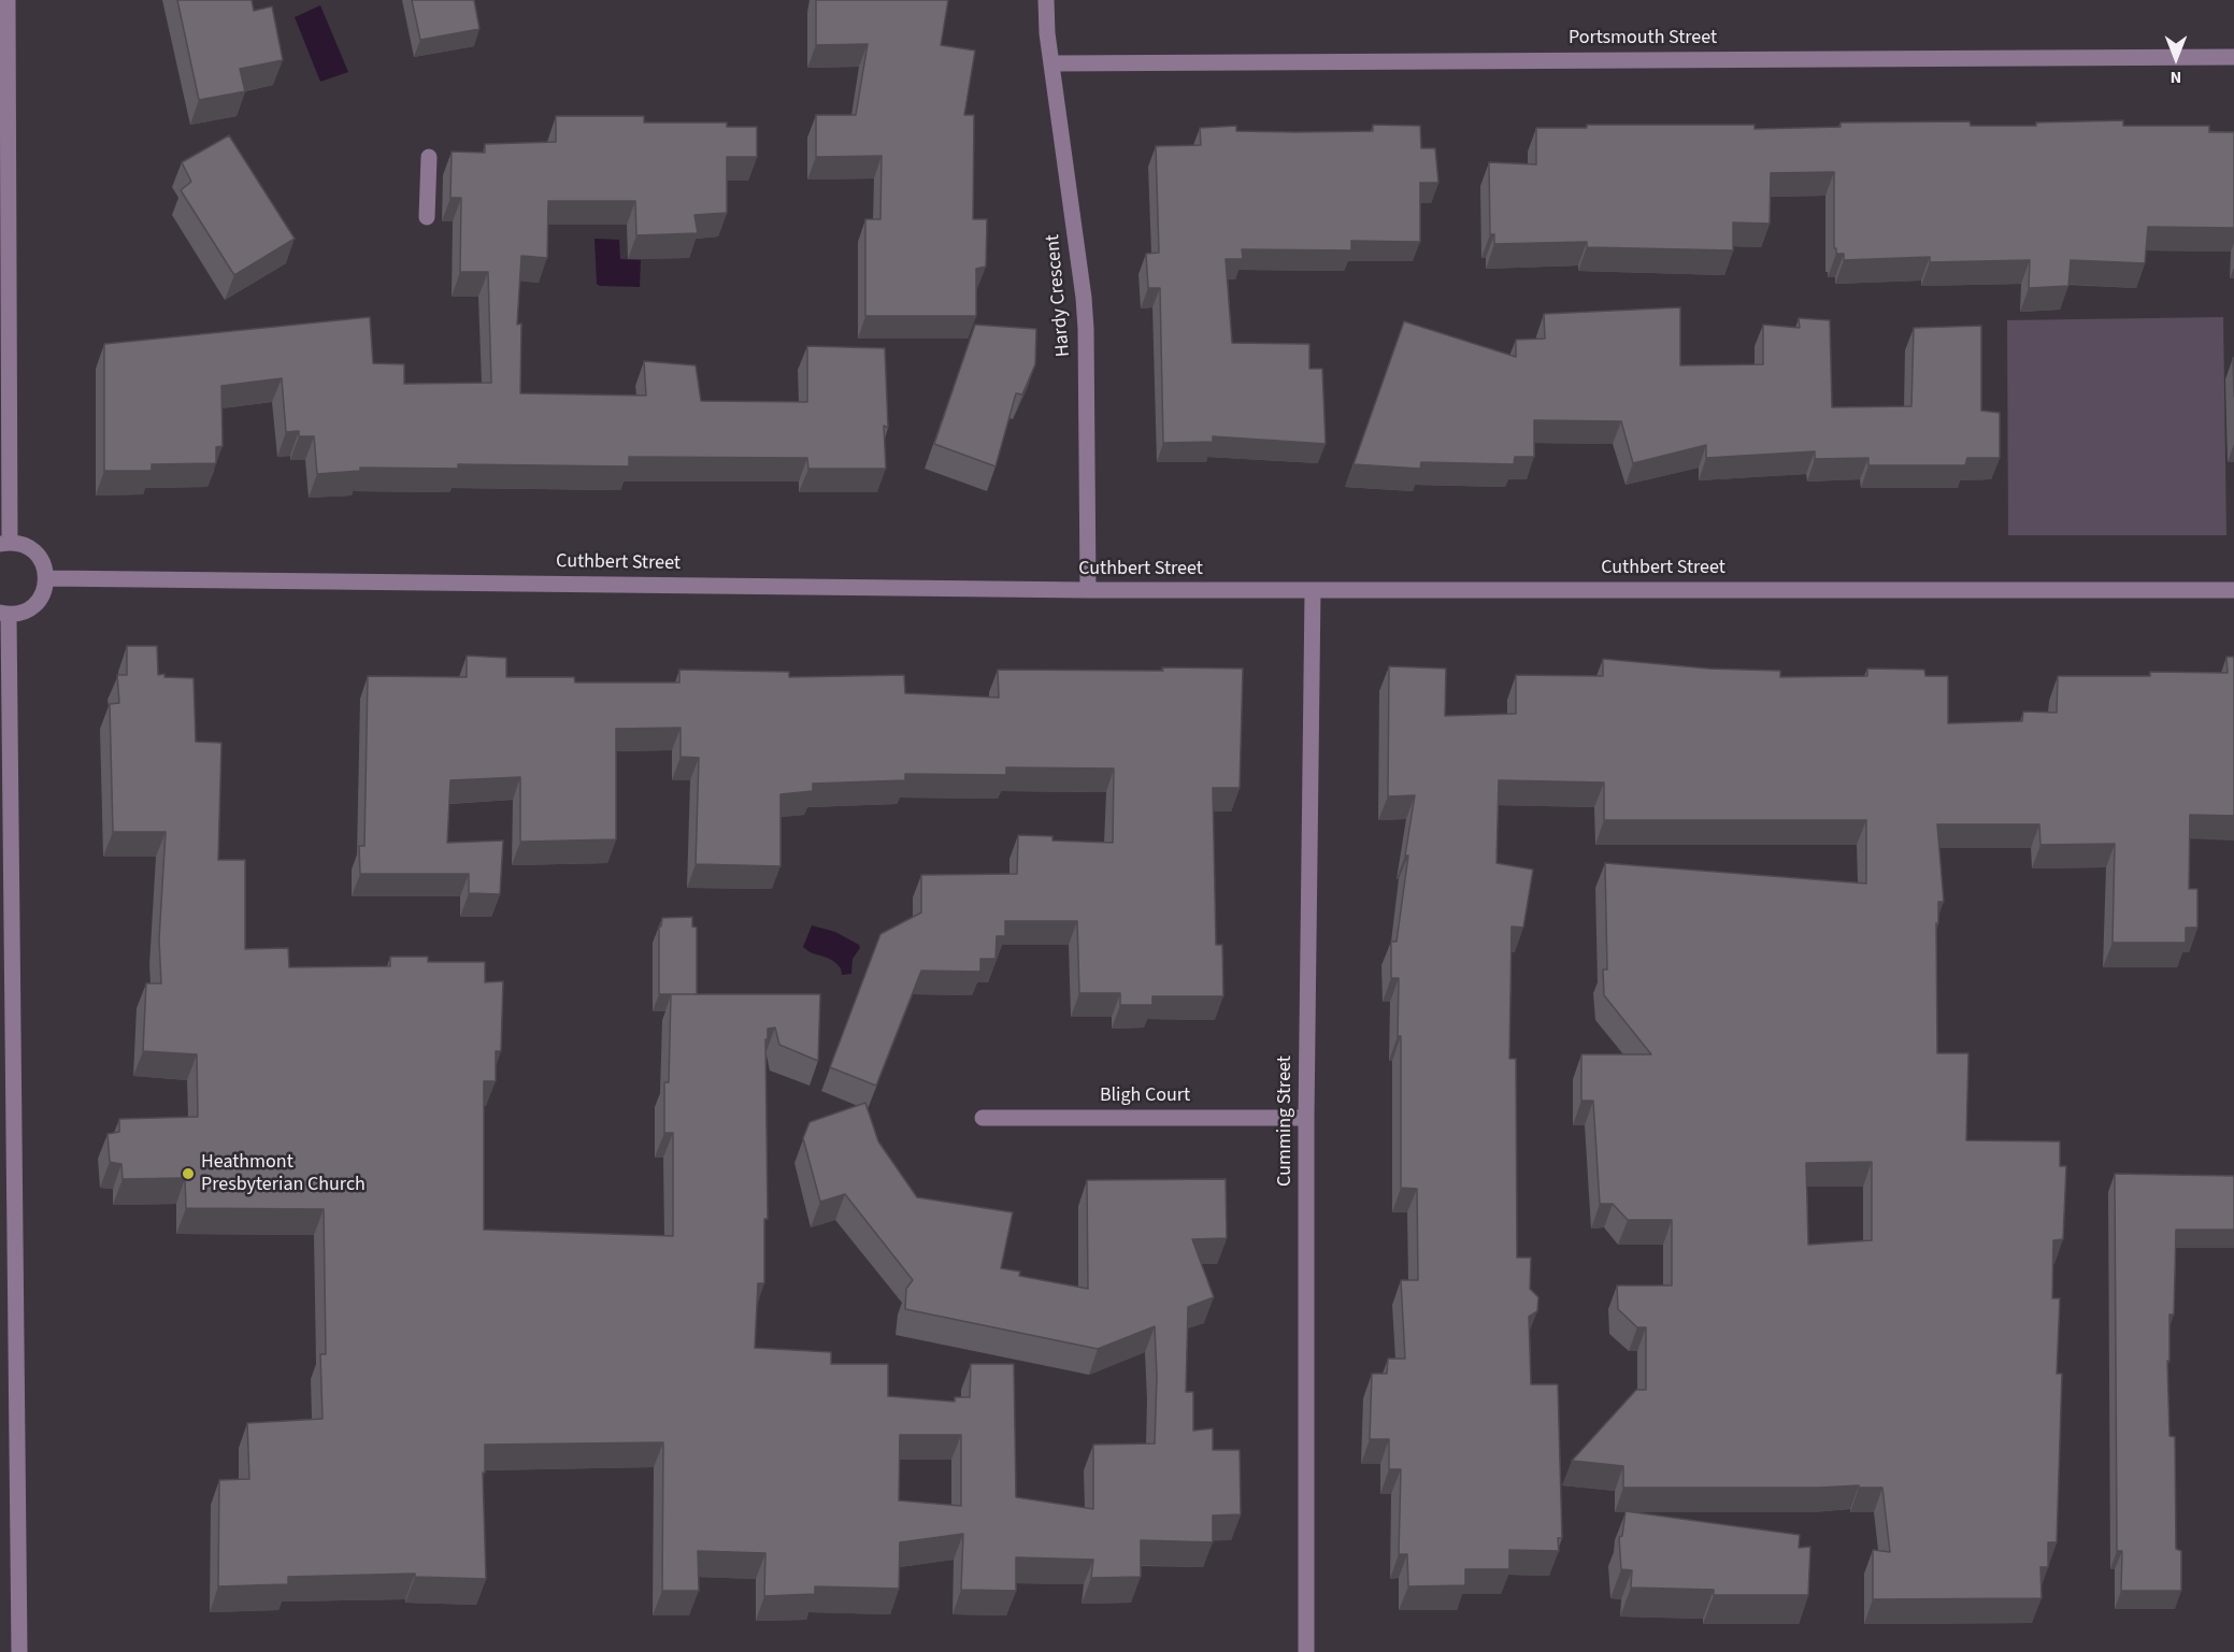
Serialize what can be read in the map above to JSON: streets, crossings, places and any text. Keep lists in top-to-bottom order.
{
  "streets": {
    "street": [
      "Portsmouth Street",
      "Hardy Crescent",
      "Cuthbert Street",
      "Bligh Court",
      "Cumming Street"
    ]
  },
  "crossings": [
    ["Portsmouth Street", "Hardy Crescent"],
    ["Hardy Crescent", "Cuthbert Street"],
    ["Cuthbert Street", "Cumming Street"],
    ["Bligh Court", "Cumming Street"]
  ],
  "places": ["Heathmont Presbyterian Church"],
  "north": "bottom"
}
